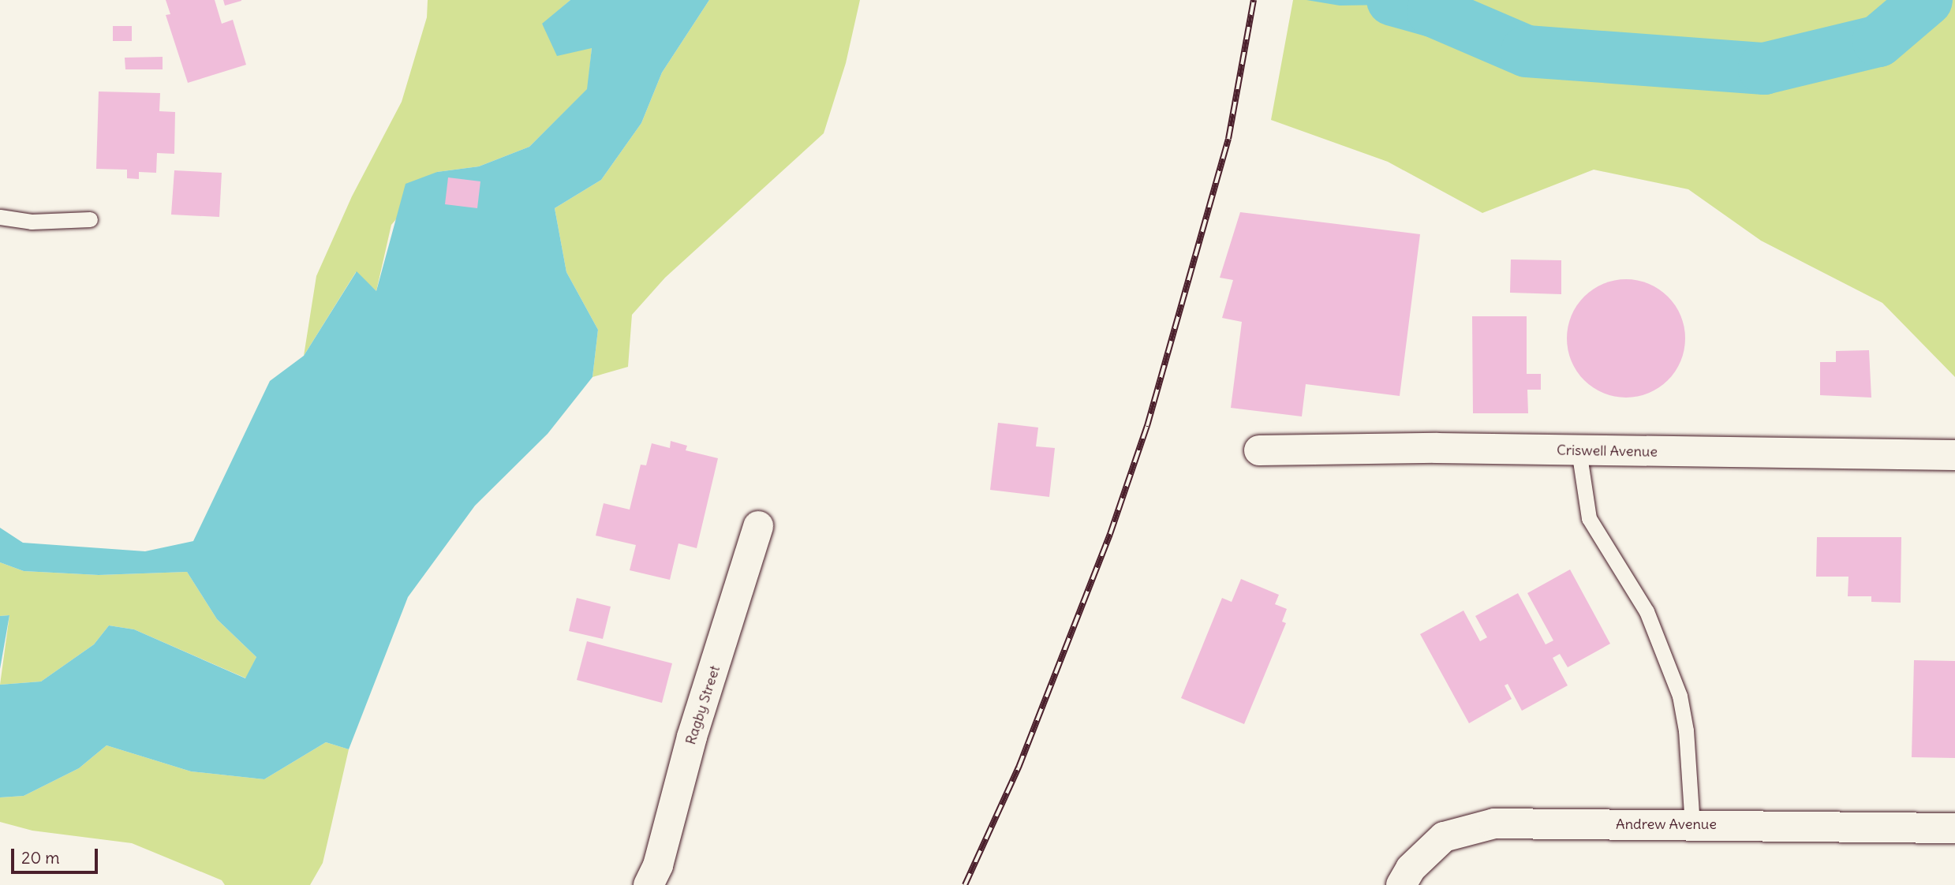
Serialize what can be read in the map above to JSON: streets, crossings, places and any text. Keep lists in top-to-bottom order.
{
  "streets": {
    "street": ["Criswell Avenue", "Ragby Street", "Andrew Avenue"]
  },
  "scale_bar": "20 m"
}
